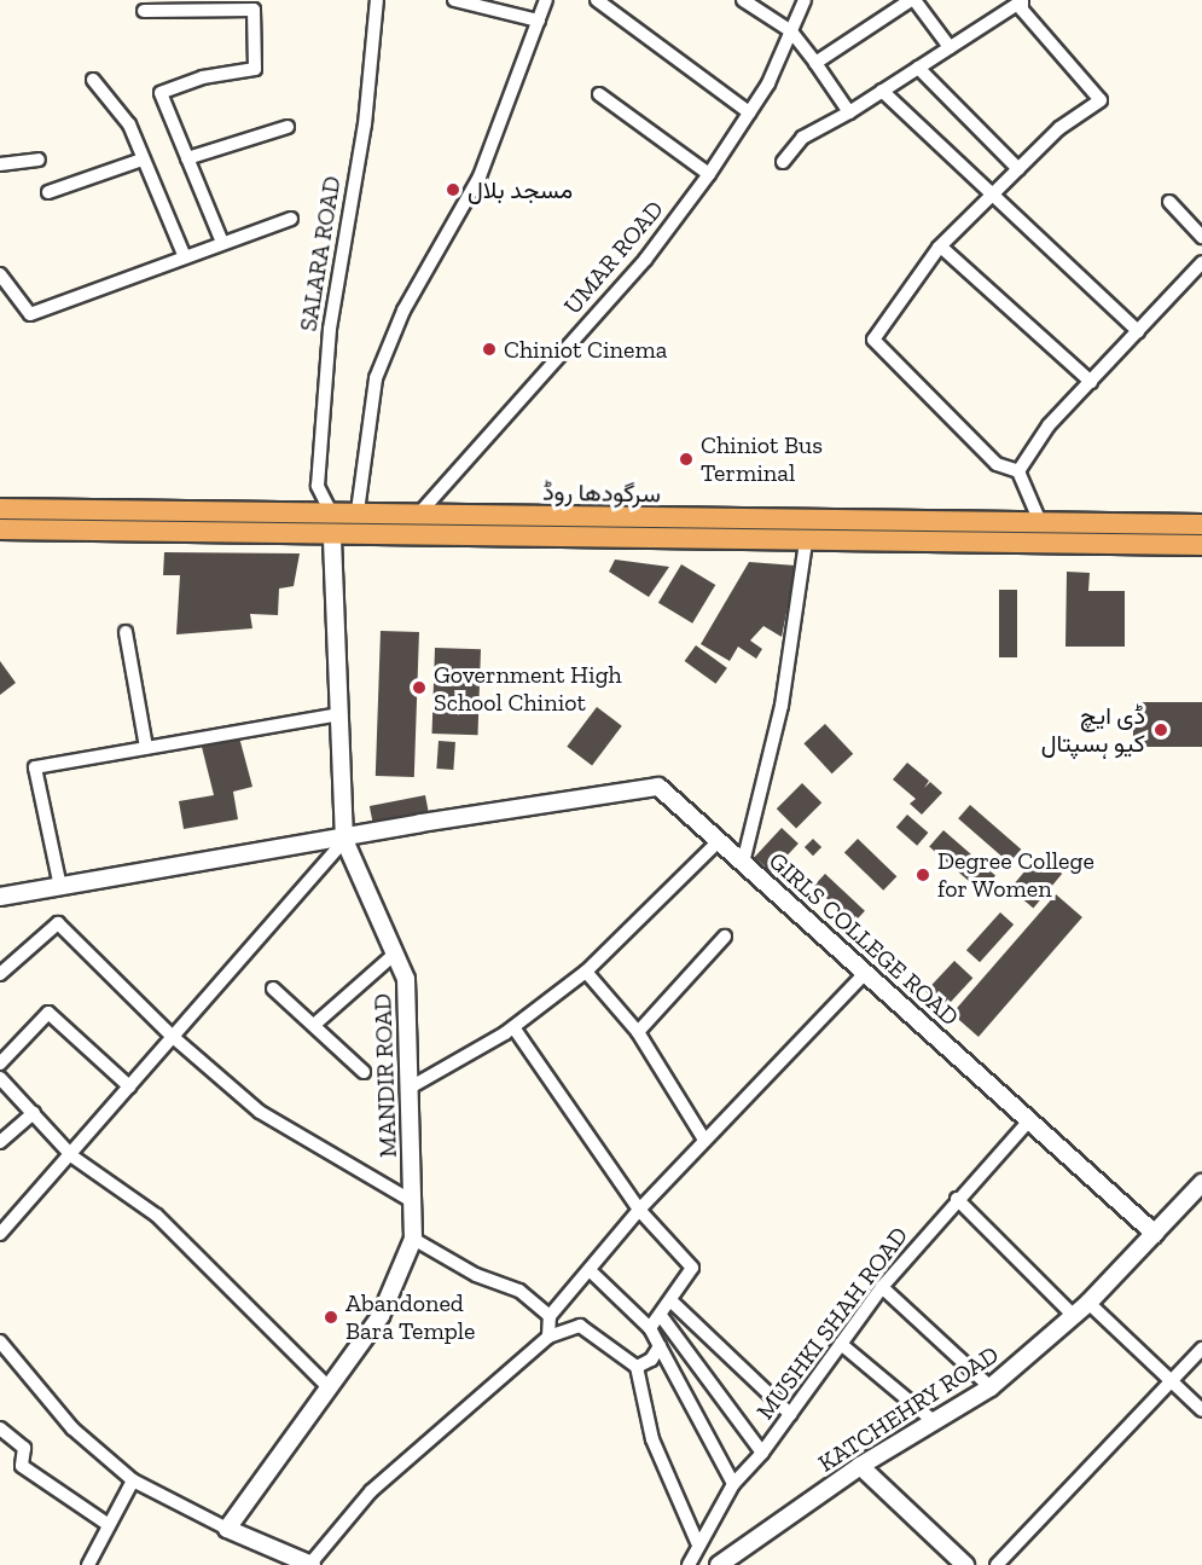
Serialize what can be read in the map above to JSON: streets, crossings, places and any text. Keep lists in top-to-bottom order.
{
  "streets": {
    "highway": ["سرگودھا روڈ"],
    "street": [
      "SALARA ROAD",
      "UMAR ROAD",
      "GIRLS COLLEGE ROAD",
      "MANDIR ROAD",
      "MUSHKI SHAH ROAD",
      "KATCHEHRY ROAD"
    ]
  },
  "crossings": [
    ["SALARA ROAD", "سرگودھا روڈ"],
    ["UMAR ROAD", "سرگودھا روڈ"],
    ["سرگودھا روڈ", "MANDIR ROAD"],
    ["GIRLS COLLEGE ROAD", "MANDIR ROAD"],
    ["GIRLS COLLEGE ROAD", "MUSHKI SHAH ROAD"],
    ["GIRLS COLLEGE ROAD", "KATCHEHRY ROAD"]
  ],
  "places": [
    "مسجد بلال",
    "Chiniot Cinema",
    "Chiniot Bus Terminal",
    "Government High School Chiniot",
    "ڈی ایچ کیو ہسپتال",
    "Degree College for Women",
    "Abandoned Bara Temple"
  ]
}
